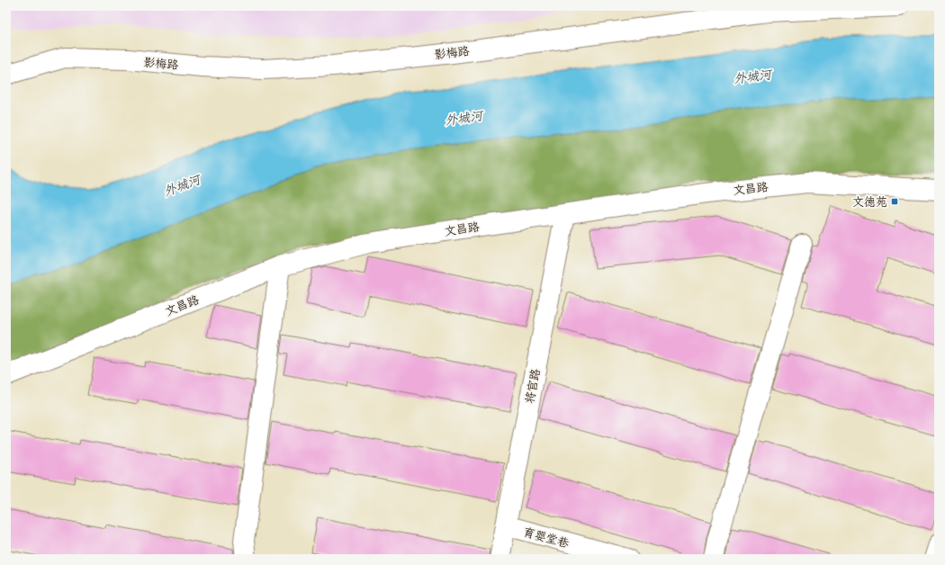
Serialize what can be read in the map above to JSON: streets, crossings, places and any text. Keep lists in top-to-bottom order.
{
  "streets": {
    "street": [
      "影梅路",
      "文昌路",
      "将官路",
      "育婴堂巷"
    ]
  },
  "crossings": [
    ["文昌路", "将官路"],
    ["将官路", "育婴堂巷"]
  ],
  "water": ["外城河"],
  "places": {
    "transit": ["文德苑"]
  }
}
